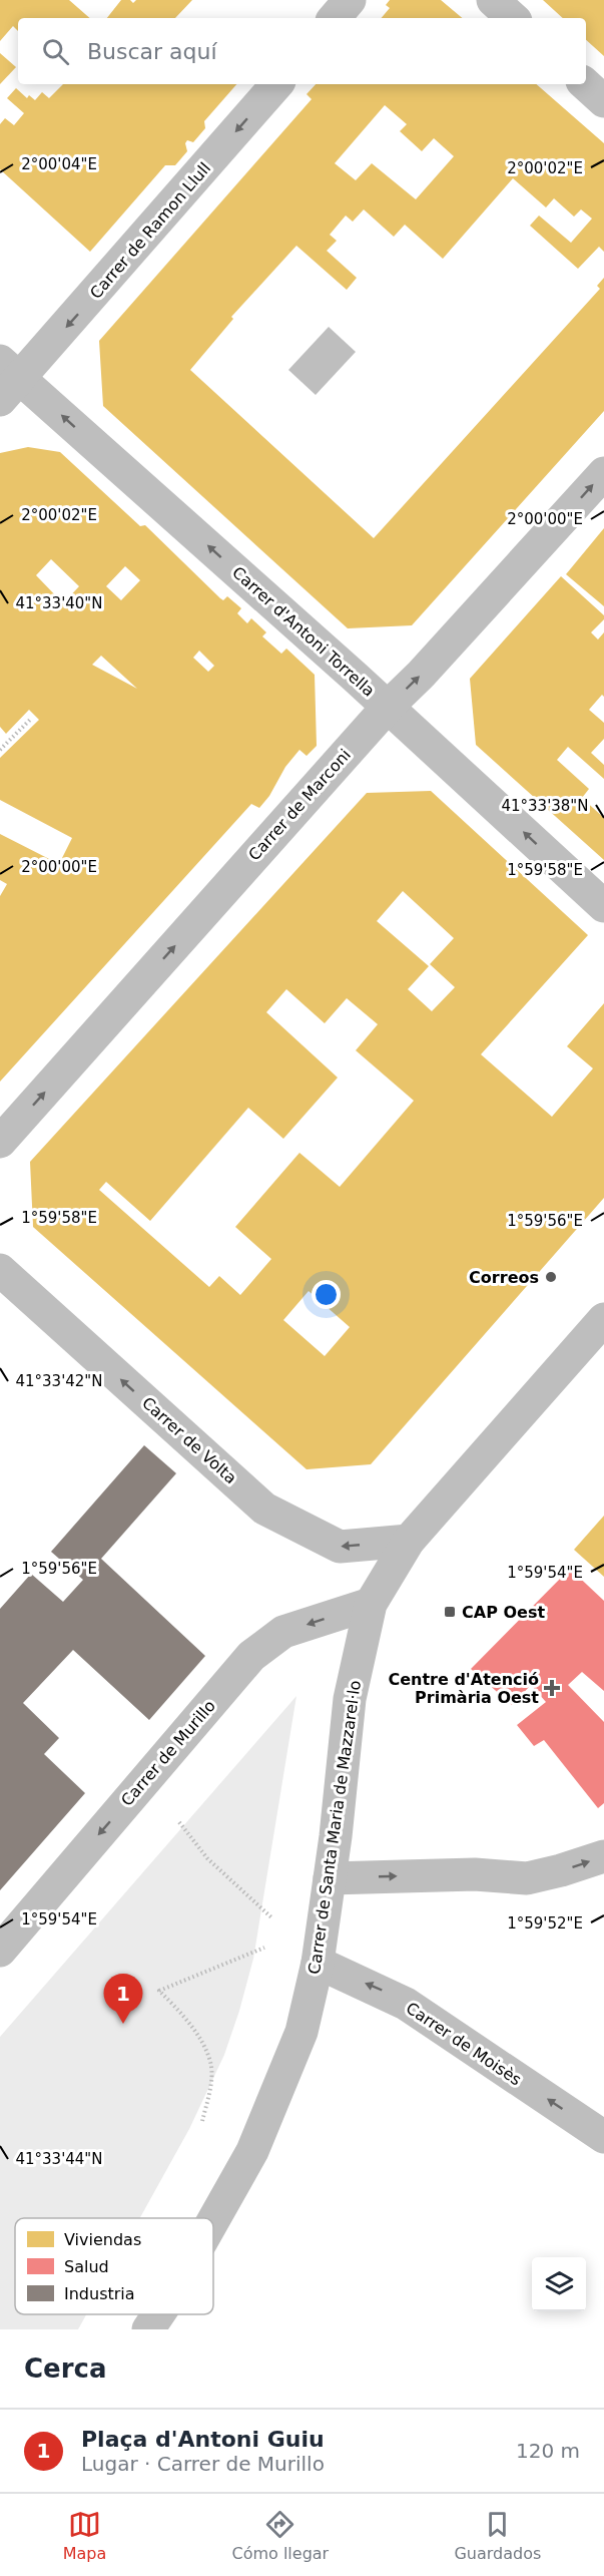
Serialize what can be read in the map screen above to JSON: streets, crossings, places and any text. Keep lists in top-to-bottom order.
{
  "streets": {
    "street": [
      "Carrer de Ramon Llull",
      "Carrer d'Antoni Torrella",
      "Carrer de Marconi",
      "Carrer de Volta",
      "Carrer de Murillo",
      "Carrer de Santa Maria de Mazzarel·lo",
      "Carrer de Moisès"
    ]
  },
  "crossings": [
    ["Carrer de Ramon Llull", "Carrer d'Antoni Torrella"],
    ["Carrer d'Antoni Torrella", "Carrer de Marconi"],
    ["Carrer de Volta", "Carrer de Santa Maria de Mazzarel·lo"],
    ["Carrer de Murillo", "Carrer de Santa Maria de Mazzarel·lo"],
    ["Carrer de Santa Maria de Mazzarel·lo", "Carrer de Moisès"]
  ],
  "one_way": [
    "Carrer de Ramon Llull",
    "Carrer d'Antoni Torrella",
    "Carrer de Marconi",
    "Carrer de Volta",
    "Carrer de Murillo",
    "Carrer de Moisès"
  ],
  "places": {
    "other": ["Correos"],
    "transit": ["CAP Oest"],
    "health": ["Centre d'Atenció Primària Oest"]
  },
  "legend": ["Viviendas", "Salud", "Industria"],
  "page": {
    "search": "Buscar aquí",
    "pins": "1",
    "heading": "Cerca",
    "list": [
      {
        "mark": "1",
        "name": "Plaça d'Antoni Guiu",
        "note": "Lugar · Carrer de Murillo",
        "value": "120 m"
      }
    ],
    "nav": ["Mapa", "Cómo llegar", "Guardados"]
  },
  "coordinates": [
    "2°00'04\"E",
    "2°00'02\"E",
    "2°00'00\"E",
    "41°33'40\"N",
    "41°33'38\"N",
    "1°59'58\"E",
    "1°59'56\"E",
    "41°33'42\"N",
    "1°59'54\"E",
    "1°59'52\"E",
    "41°33'44\"N"
  ]
}
